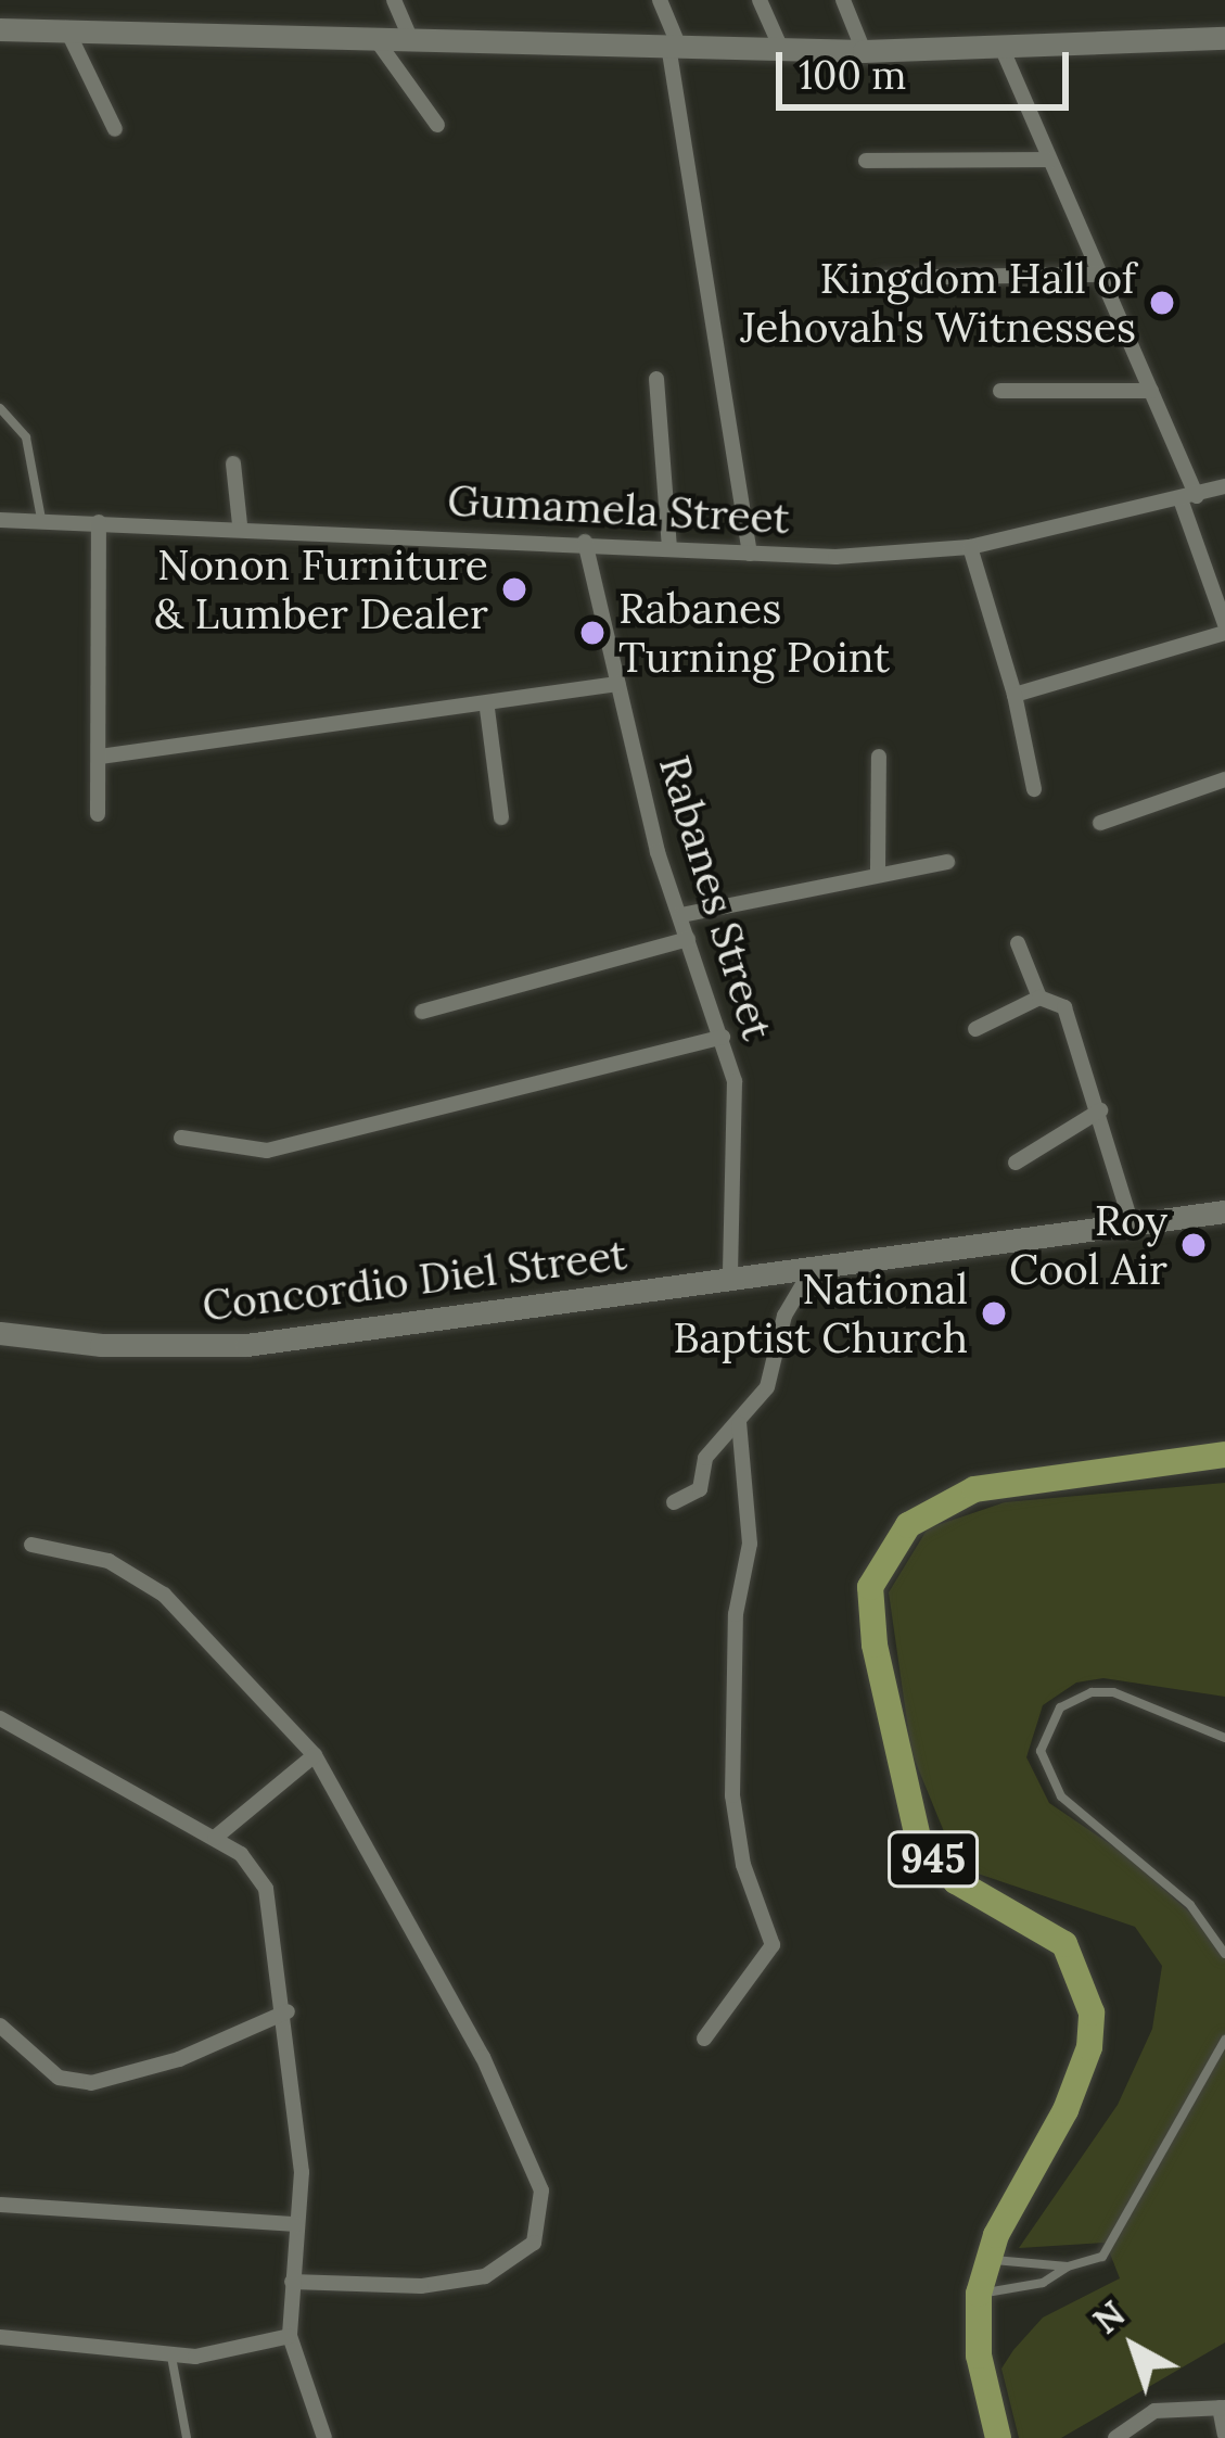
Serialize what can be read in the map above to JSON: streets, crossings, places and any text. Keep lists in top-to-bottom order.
{
  "streets": {
    "main road": ["Concordio Diel Street", "945"],
    "street": ["Gumamela Street", "Rabanes Street"]
  },
  "crossings": [
    ["Gumamela Street", "Rabanes Street"],
    ["Rabanes Street", "Concordio Diel Street"]
  ],
  "places": [
    "Kingdom Hall of Jehovah's Witnesses",
    "Nonon Furniture & Lumber Dealer",
    "Rabanes Turning Point",
    "Roy Cool Air",
    "National Baptist Church"
  ],
  "scale_bar": "100 m",
  "north": "top left"
}
